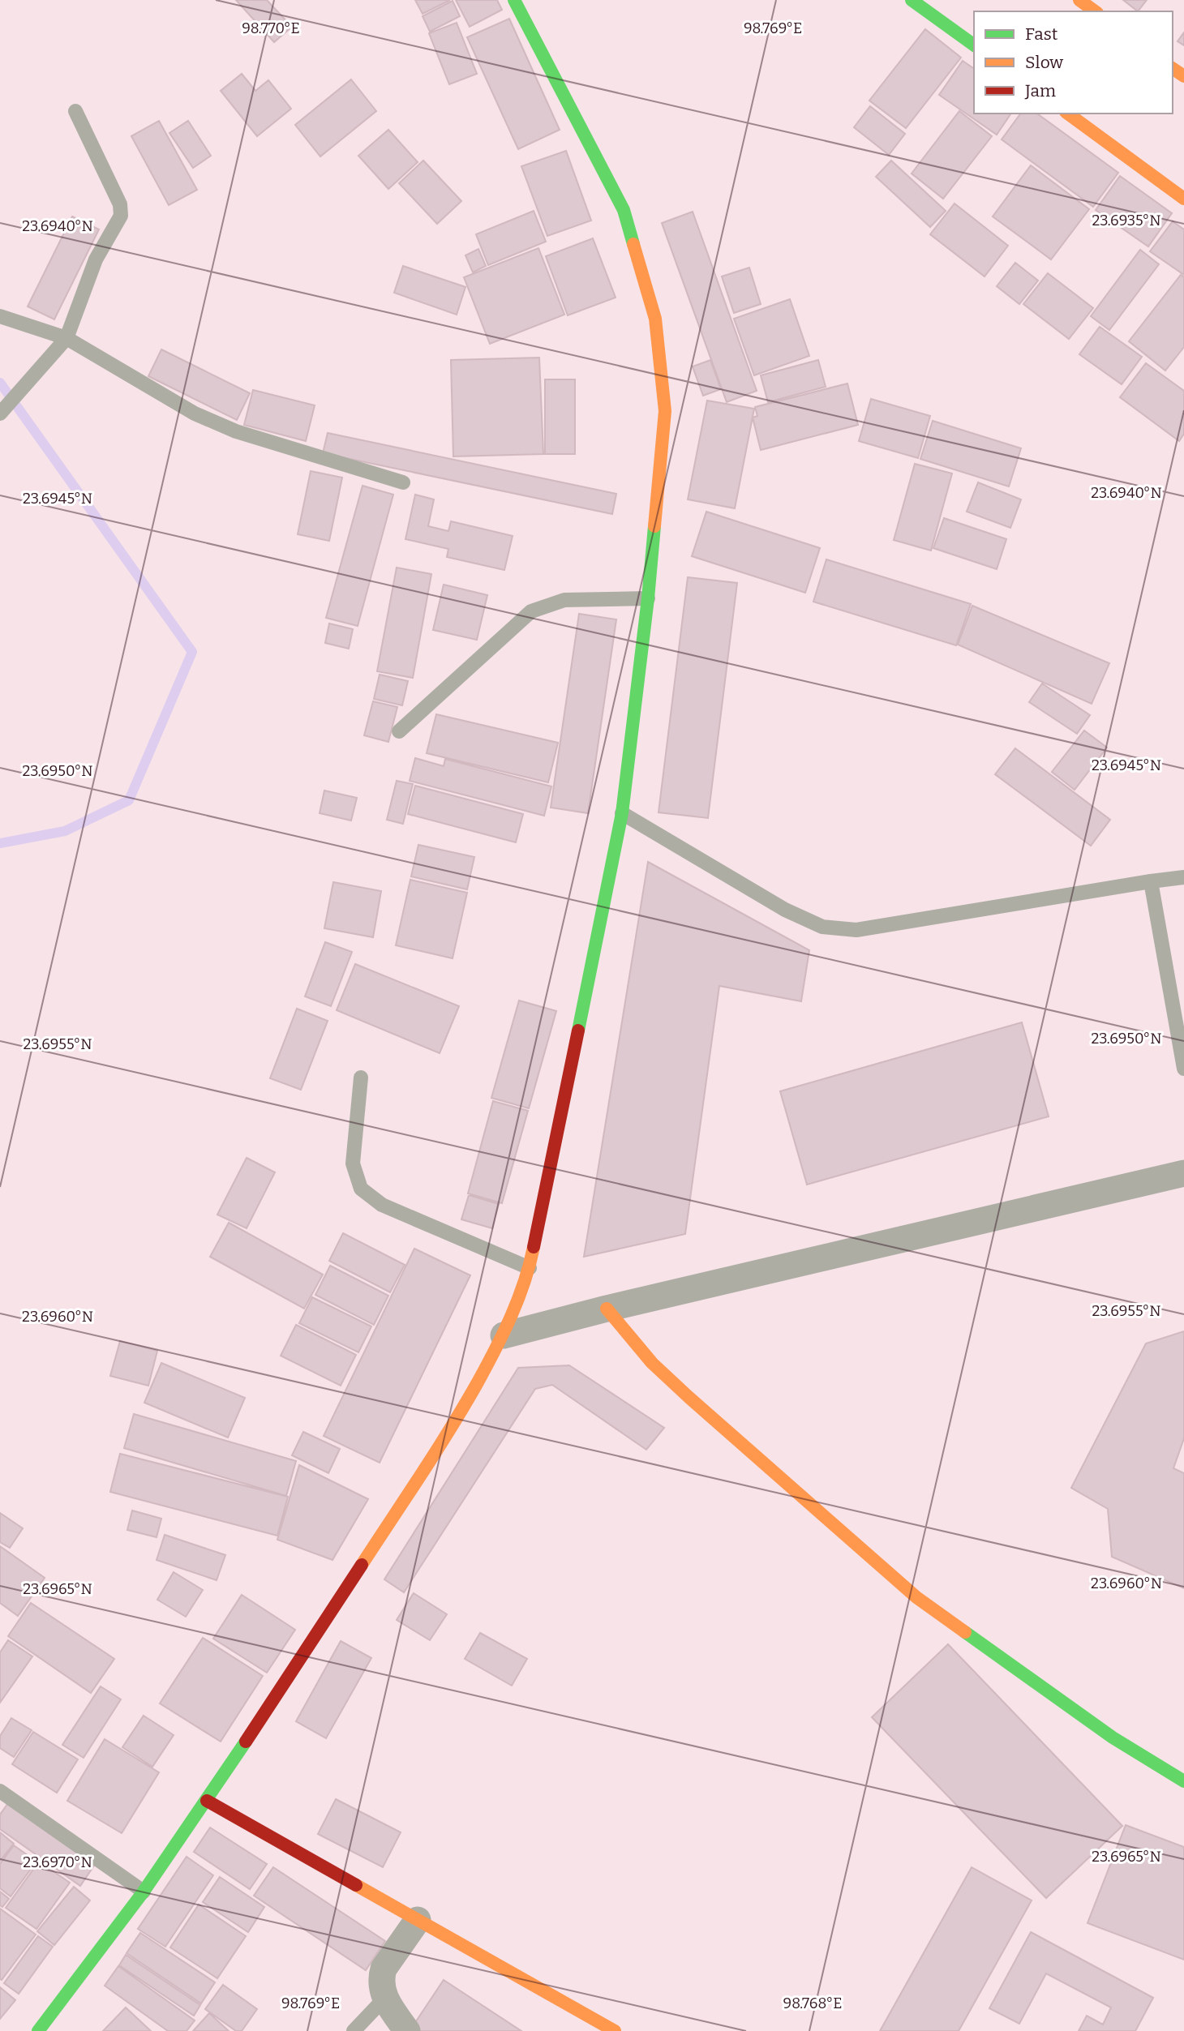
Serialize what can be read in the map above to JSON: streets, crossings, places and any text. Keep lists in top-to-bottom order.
{
  "legend": ["Fast", "Slow", "Jam"],
  "coordinates": [
    "98.769°E",
    "98.770°E",
    "23.6935°N",
    "23.6940°N",
    "23.6945°N",
    "23.6950°N",
    "23.6955°N",
    "23.6960°N",
    "23.6965°N",
    "23.6970°N",
    "98.768°E"
  ]
}
